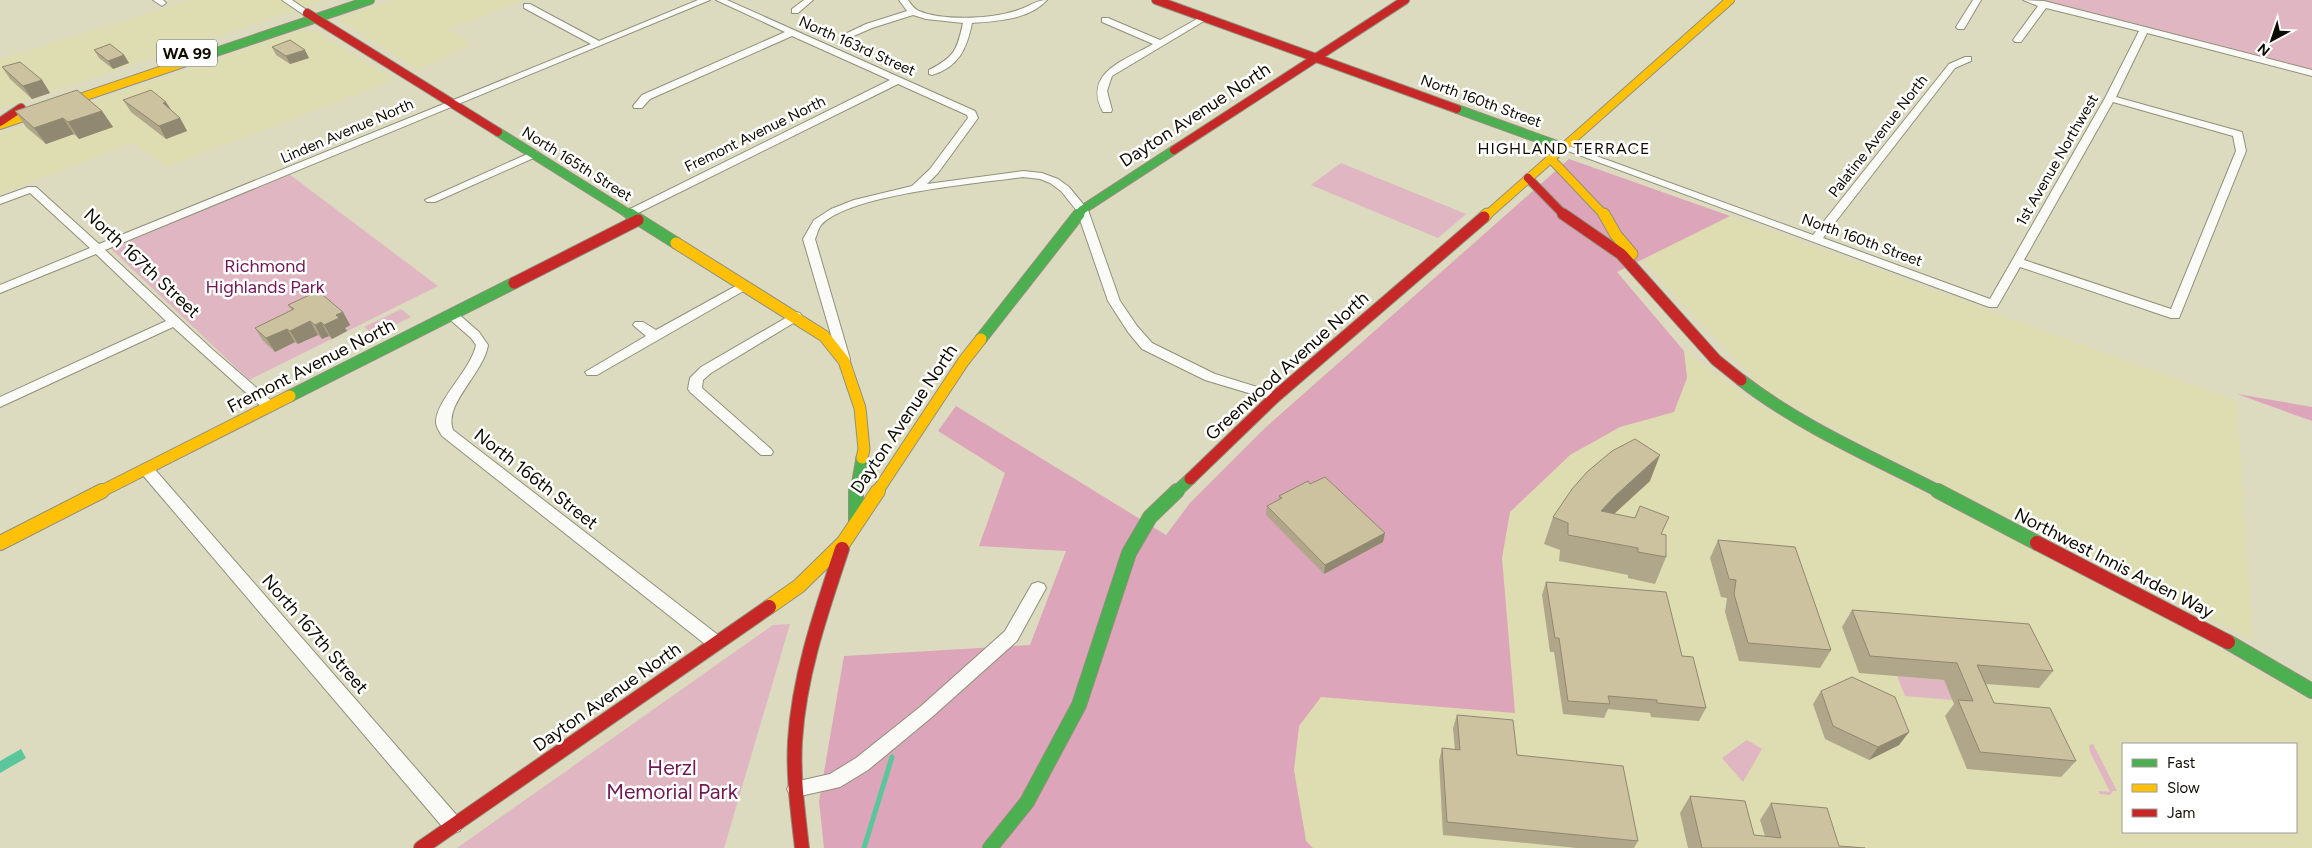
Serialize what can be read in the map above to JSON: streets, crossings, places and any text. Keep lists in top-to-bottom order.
{
  "streets": {
    "main road": [
      "WA 99",
      "North 160th Street",
      "Dayton Avenue North",
      "Fremont Avenue North",
      "North 165th Street",
      "Greenwood Avenue North",
      "Northwest Innis Arden Way"
    ],
    "street": [
      "North 163rd Street",
      "Linden Avenue North",
      "Palatine Avenue North",
      "1st Avenue Northwest",
      "North 167th Street",
      "North 166th Street"
    ]
  },
  "crossings": [
    ["North 163rd Street", "Fremont Avenue North"],
    ["WA 99", "North 165th Street"],
    ["North 160th Street", "Dayton Avenue North"],
    ["North 160th Street", "Palatine Avenue North"],
    ["North 160th Street", "1st Avenue Northwest"],
    ["North 160th Street", "Greenwood Avenue North"],
    ["Dayton Avenue North", "North 165th Street"],
    ["Dayton Avenue North", "North 167th Street"],
    ["Dayton Avenue North", "North 166th Street"],
    ["Linden Avenue North", "North 165th Street"],
    ["Linden Avenue North", "North 167th Street"],
    ["Fremont Avenue North", "North 165th Street"],
    ["Fremont Avenue North", "North 167th Street"],
    ["Fremont Avenue North", "North 166th Street"]
  ],
  "districts": ["HIGHLAND TERRACE"],
  "parks": ["Richmond Highlands Park", "Herzl Memorial Park"],
  "legend": ["Fast", "Slow", "Jam"],
  "north": "bottom left"
}
